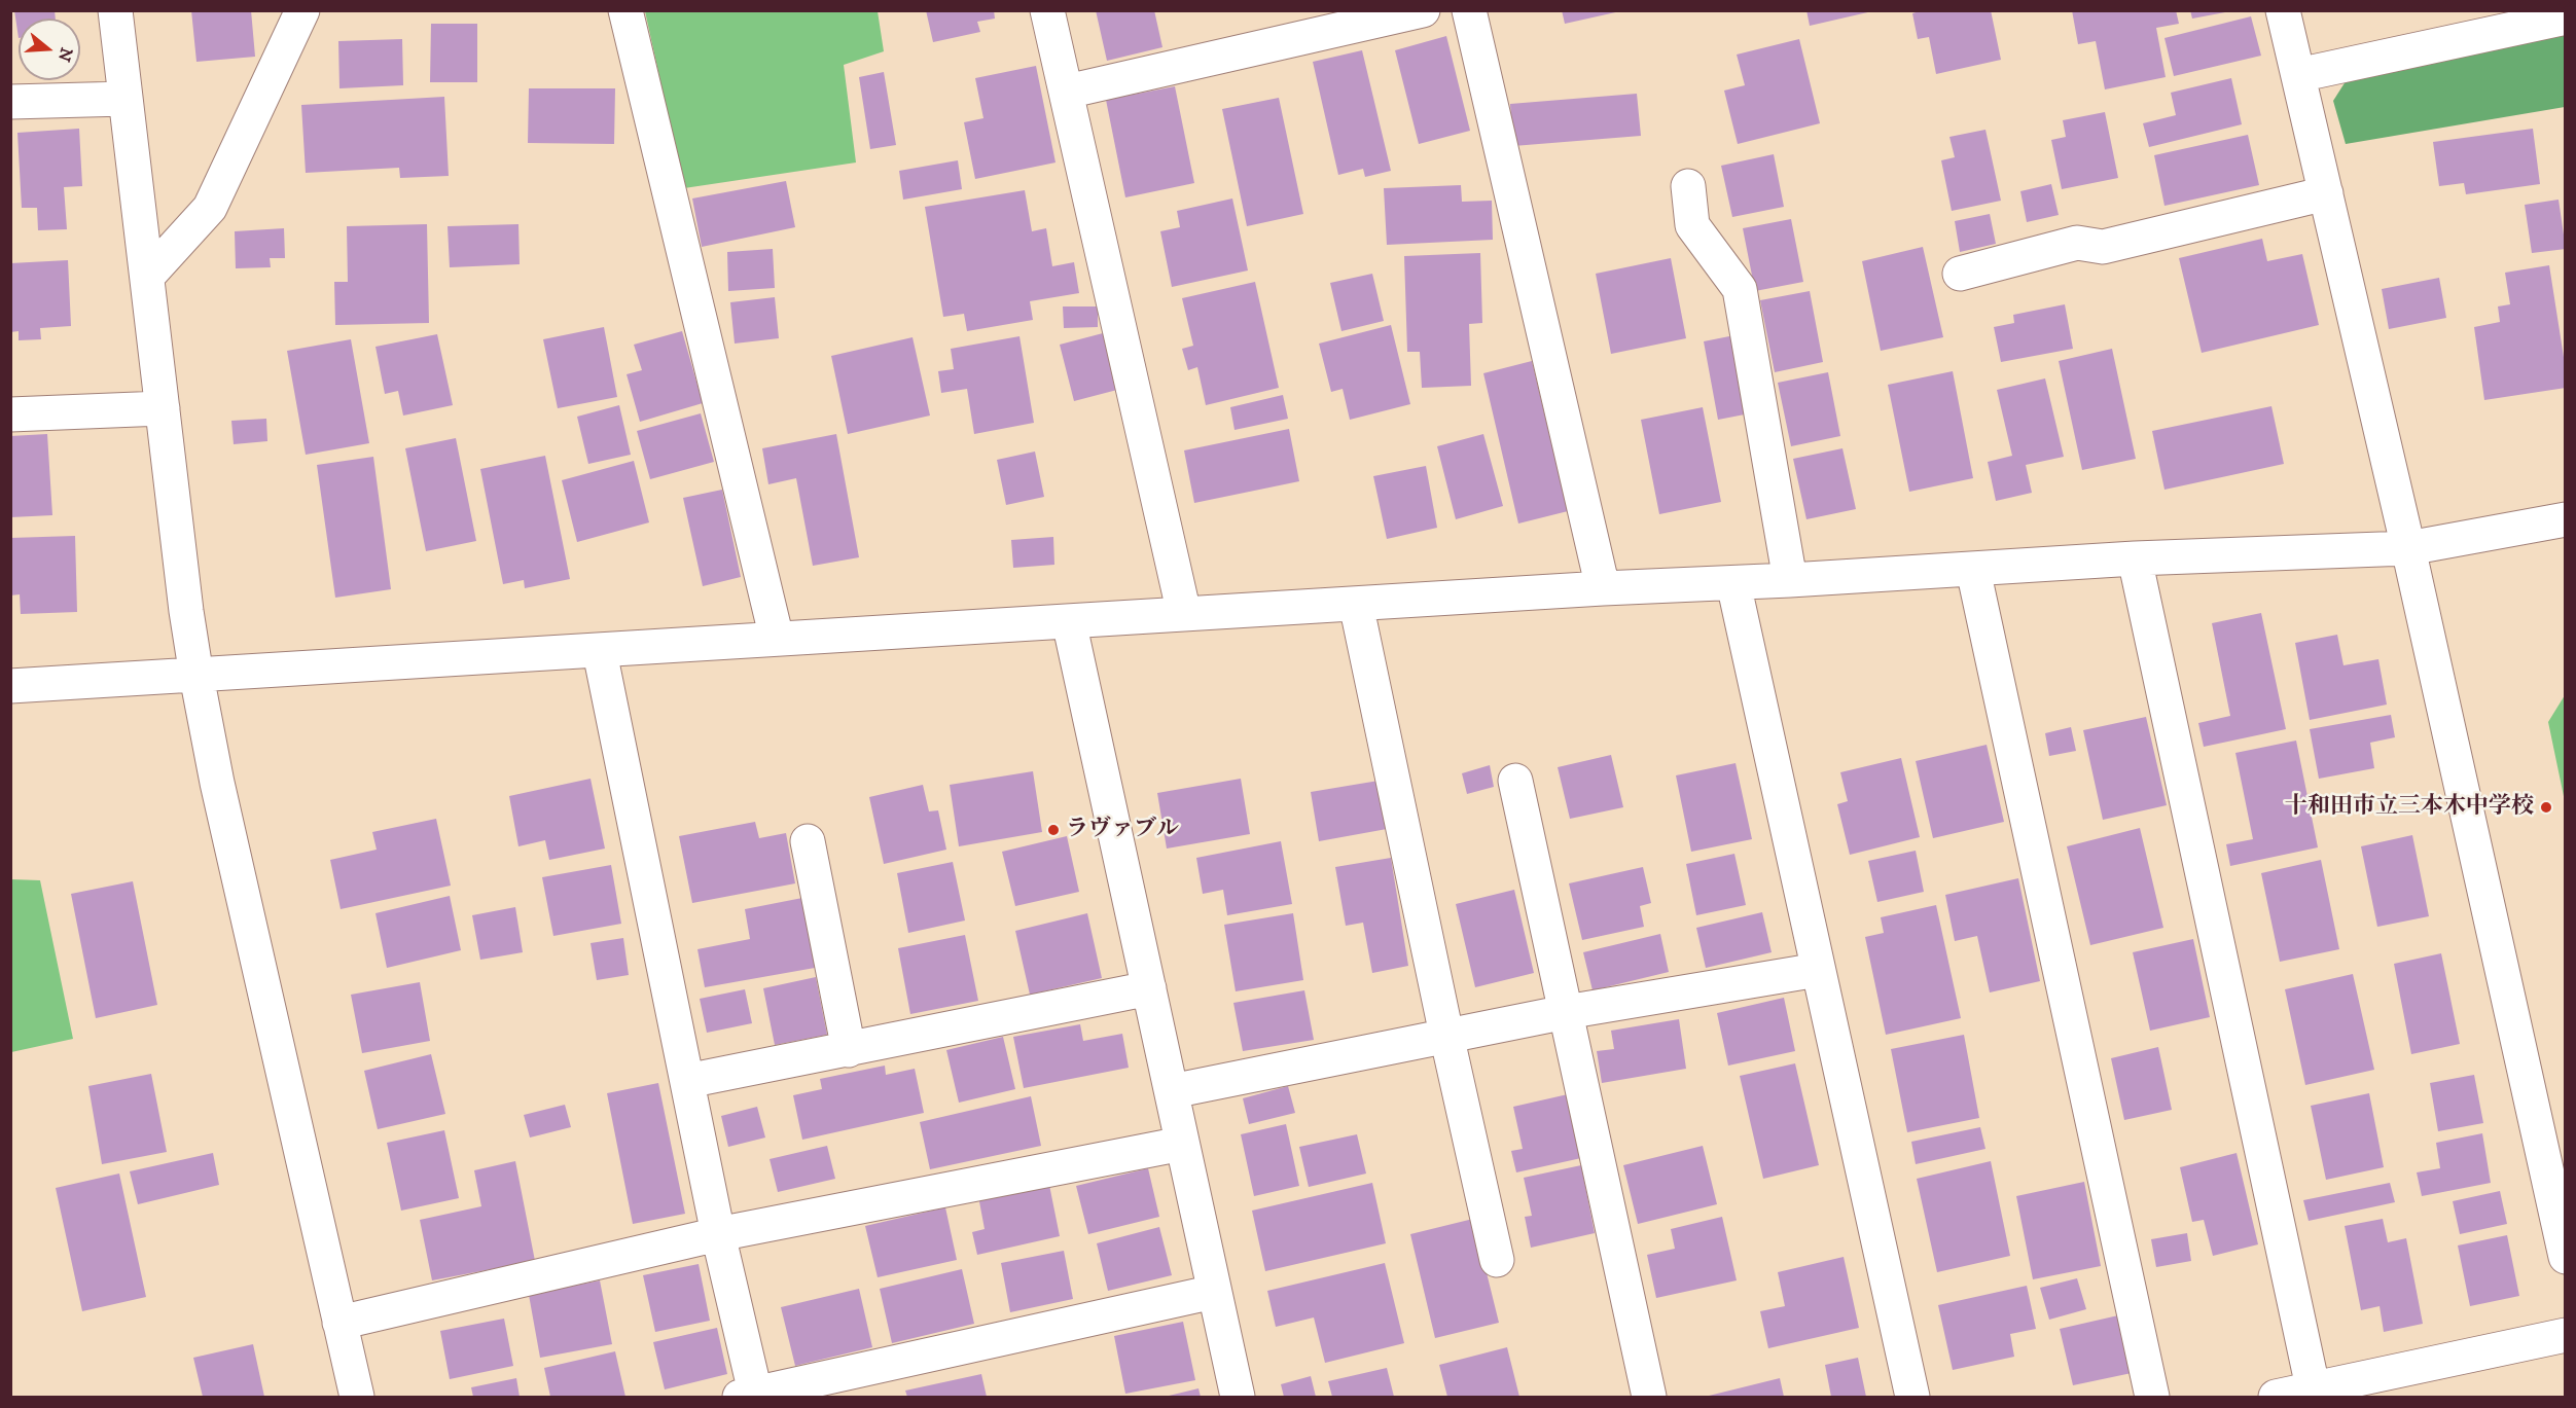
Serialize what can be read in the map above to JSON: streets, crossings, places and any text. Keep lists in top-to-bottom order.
{
  "places": ["十和田市立三本木中学校", "ラヴァブル"],
  "north": "right"
}
